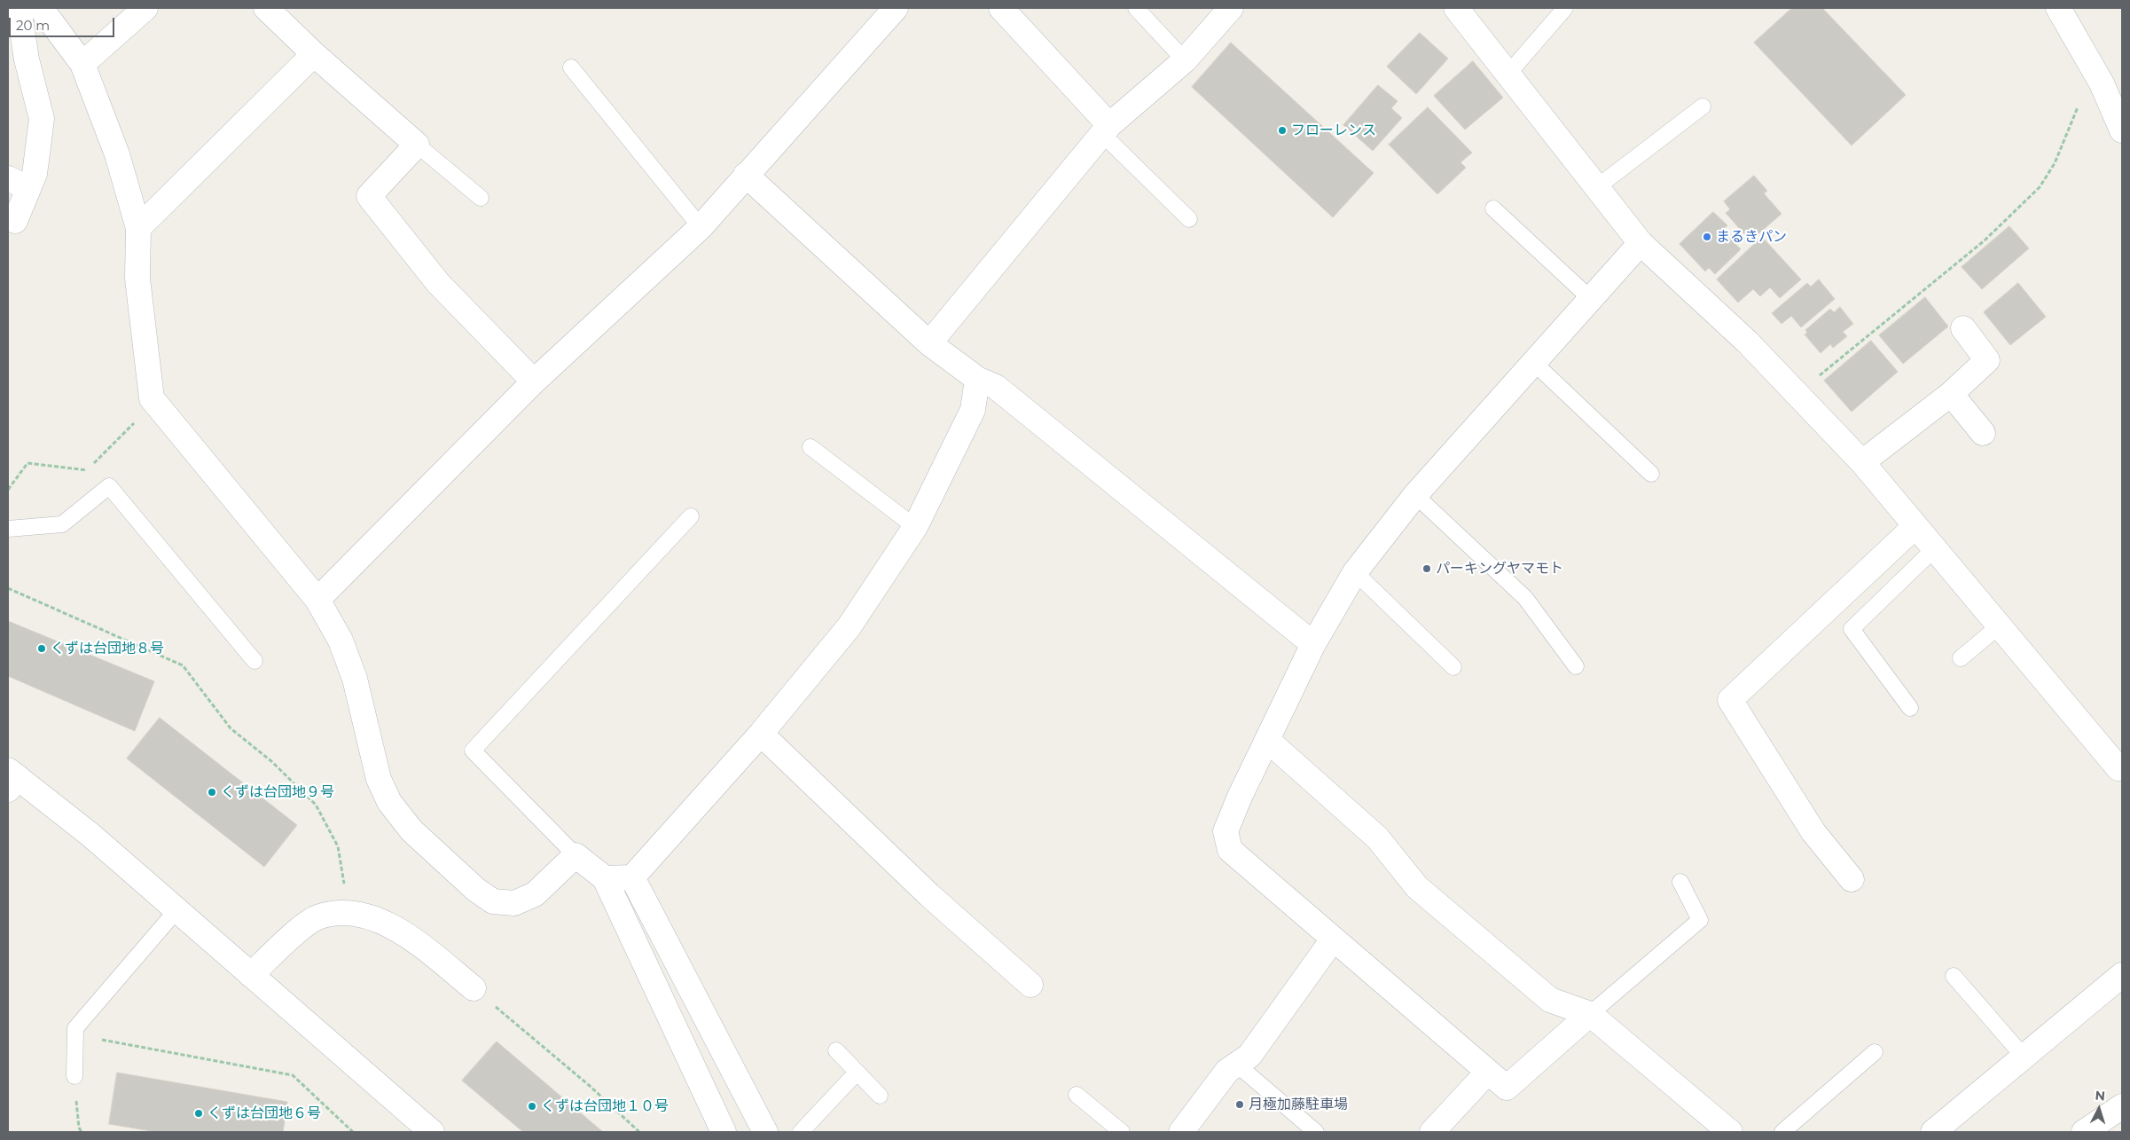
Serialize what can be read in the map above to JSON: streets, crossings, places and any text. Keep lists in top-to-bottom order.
{
  "places": [
    "フローレンス",
    "まるきパン",
    "パーキングヤマモト",
    "くずは台団地８号",
    "くずは台団地９号",
    "月極加藤駐車場",
    "くずは台団地１０号",
    "くずは台団地６号"
  ],
  "scale_bar": "20 m",
  "north": "top"
}
